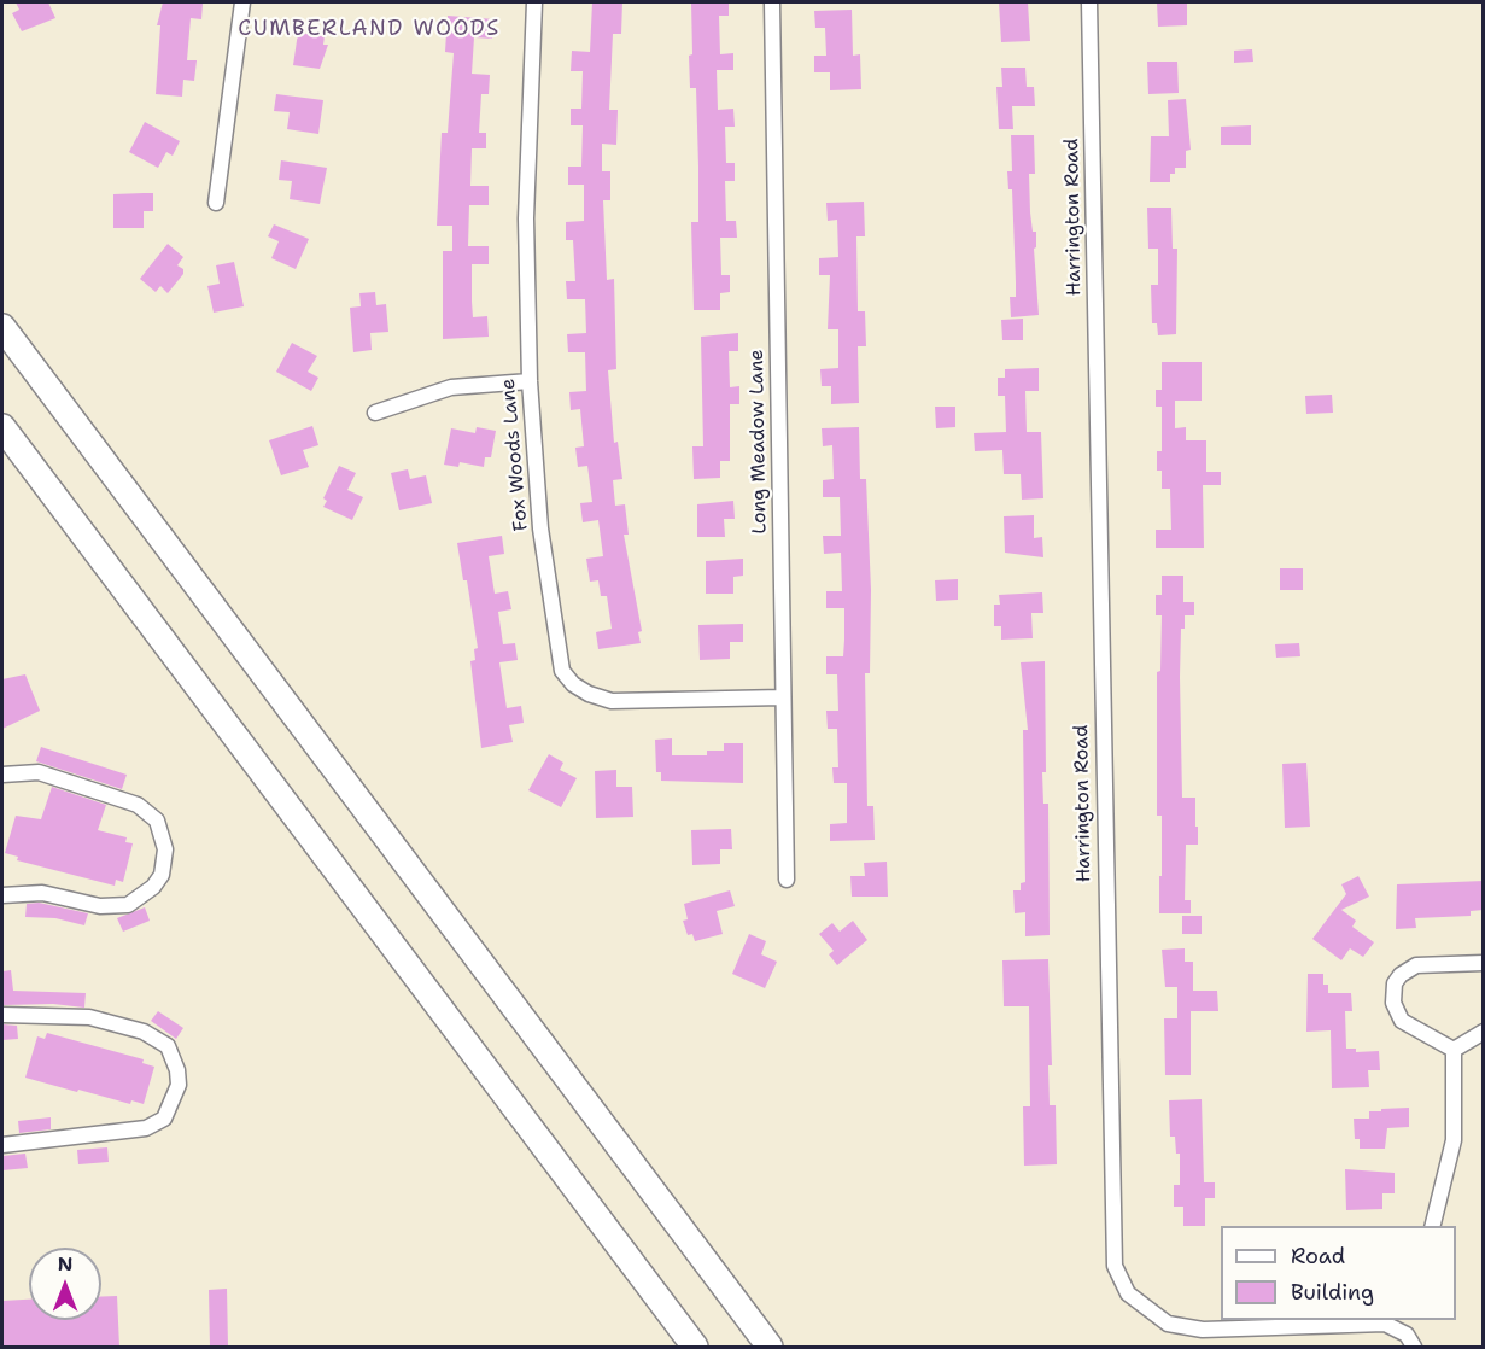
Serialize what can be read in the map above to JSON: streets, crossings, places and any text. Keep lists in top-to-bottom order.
{
  "streets": {
    "street": ["Harrington Road", "Long Meadow Lane", "Fox Woods Lane"]
  },
  "crossings": [
    ["Long Meadow Lane", "Fox Woods Lane"]
  ],
  "districts": ["CUMBERLAND WOODS"],
  "legend": ["Road", "Building"],
  "north": "top"
}
